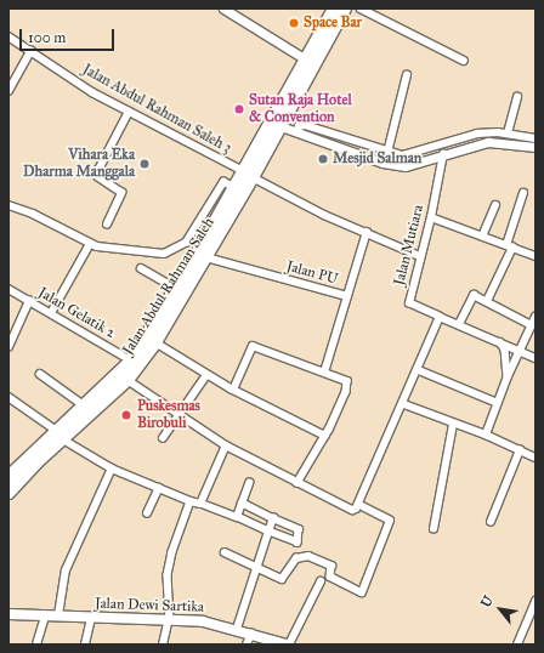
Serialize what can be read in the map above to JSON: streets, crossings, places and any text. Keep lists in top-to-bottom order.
{
  "streets": {
    "highway": ["Jalan Abdul Rahman Saleh"],
    "main road": ["Jalan Dewi Sartika"],
    "street": [
      "Jalan Abdul Rahman Saleh 3",
      "Jalan Mutiara",
      "Jalan PU",
      "Jalan Gelatik 2"
    ]
  },
  "crossings": [
    ["Jalan Abdul Rahman Saleh 3", "Jalan Abdul Rahman Saleh"],
    ["Jalan PU", "Jalan Abdul Rahman Saleh"],
    ["Jalan Abdul Rahman Saleh", "Jalan Gelatik 2"]
  ],
  "places": [
    "Space Bar",
    "Sutan Raja Hotel & Convention",
    "Mesjid Salman",
    "Vihara Eka Dharma Manggala",
    "Puskesmas Birobuli"
  ],
  "scale_bar": "100 m",
  "north": "top left"
}
